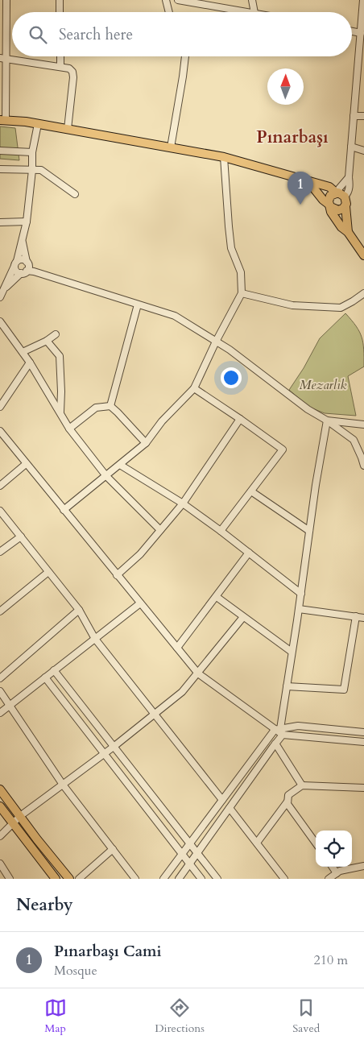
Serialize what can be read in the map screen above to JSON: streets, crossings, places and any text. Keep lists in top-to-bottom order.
{
  "districts": ["Pınarbaşı"],
  "parks": ["Mezarlık"],
  "north": "top",
  "page": {
    "search": "Search here",
    "pins": "1",
    "heading": "Nearby",
    "list": [
      {
        "mark": "1",
        "name": "Pınarbaşı Cami",
        "note": "Mosque",
        "value": "210 m"
      }
    ],
    "nav": ["Map", "Directions", "Saved"]
  }
}
